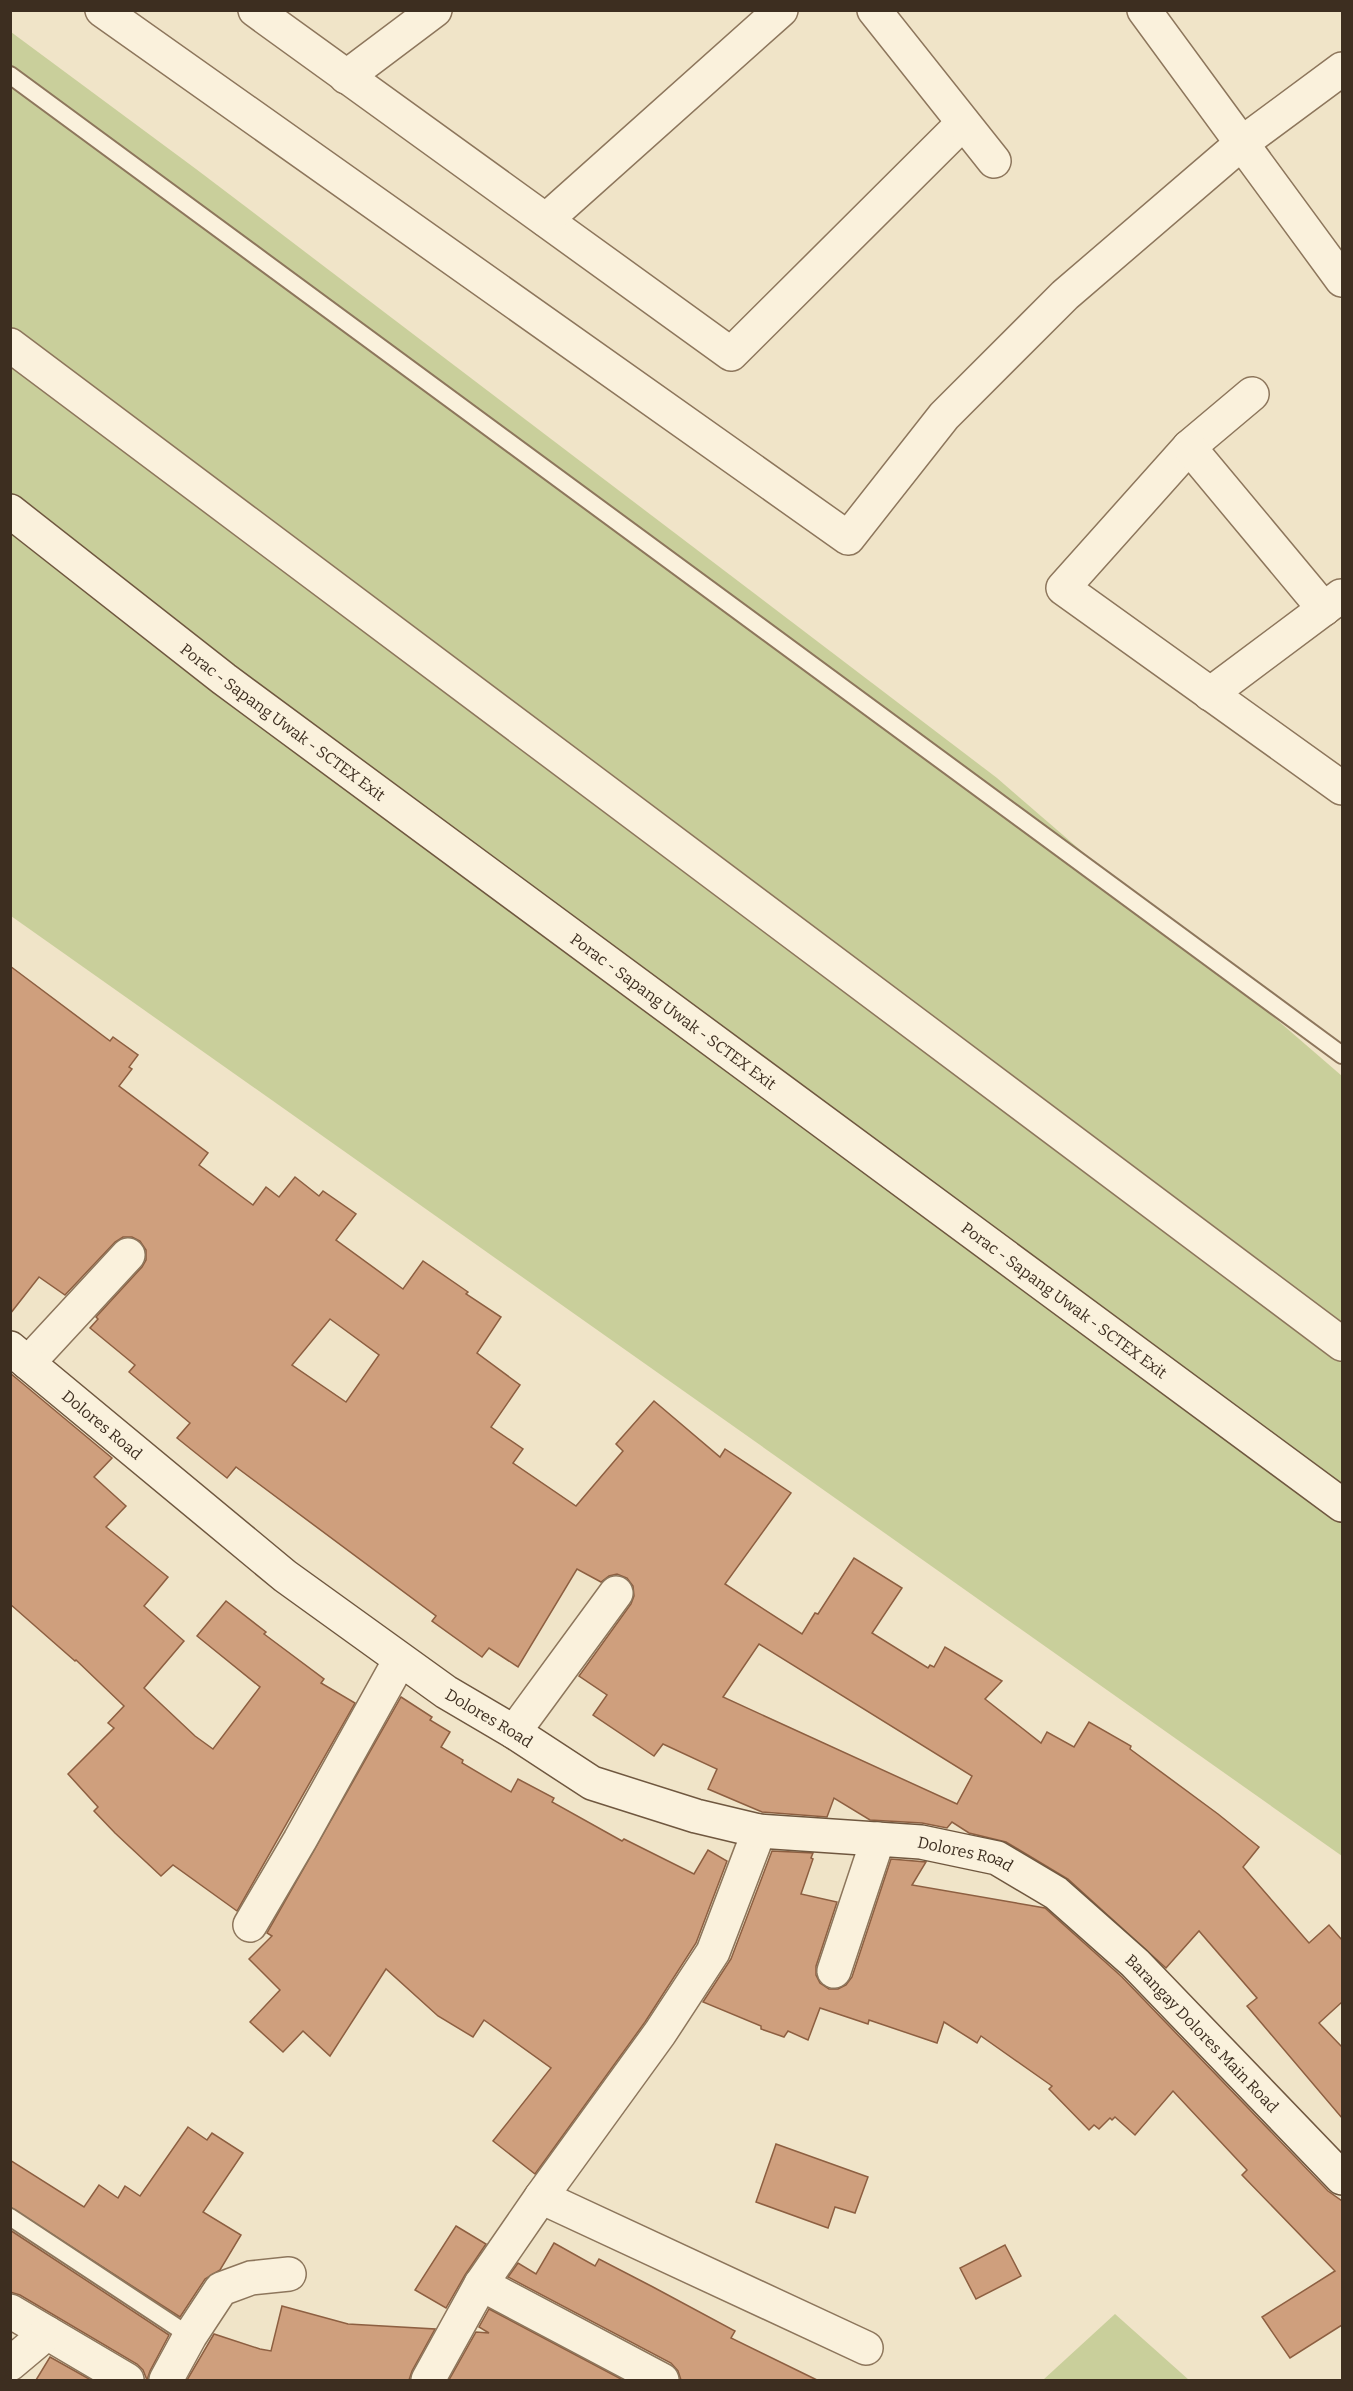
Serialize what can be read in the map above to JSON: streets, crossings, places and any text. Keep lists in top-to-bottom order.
{
  "streets": {
    "street": ["Porac - Sapang Uwak - SCTEX Exit", "Dolores Road", "Barangay Dolores Main Road"]
  },
  "crossings": [
    ["Dolores Road", "Barangay Dolores Main Road"]
  ]
}
